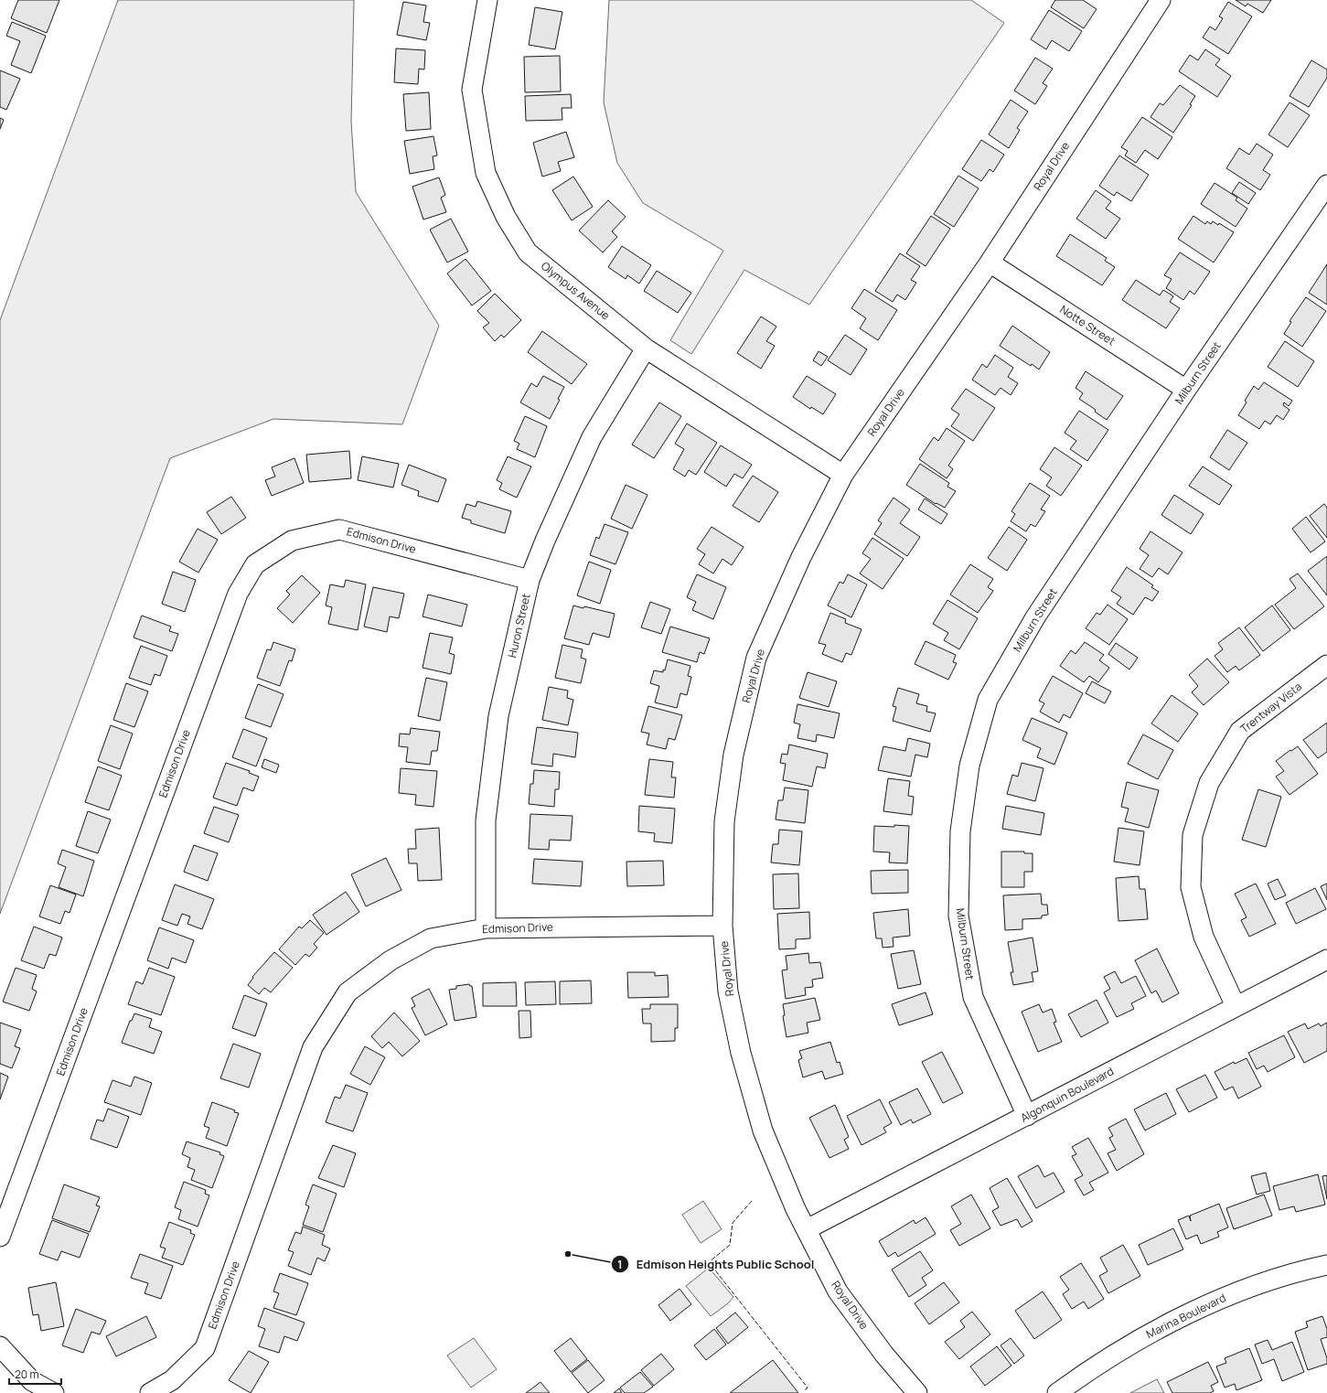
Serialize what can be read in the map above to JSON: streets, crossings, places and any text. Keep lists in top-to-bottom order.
{
  "streets": {
    "street": [
      "Royal Drive",
      "Olympus Avenue",
      "Notte Street",
      "Milburn Street",
      "Edmison Drive",
      "Huron Street",
      "Trentway Vista",
      "Algonquin Boulevard",
      "Marina Boulevard"
    ]
  },
  "crossings": [
    ["Royal Drive", "Olympus Avenue"],
    ["Royal Drive", "Notte Street"],
    ["Royal Drive", "Edmison Drive"],
    ["Royal Drive", "Algonquin Boulevard"],
    ["Olympus Avenue", "Huron Street"],
    ["Notte Street", "Milburn Street"],
    ["Milburn Street", "Algonquin Boulevard"],
    ["Edmison Drive", "Huron Street"],
    ["Trentway Vista", "Algonquin Boulevard"]
  ],
  "places": ["Edmison Heights Public School"],
  "scale_bar": "20 m"
}
